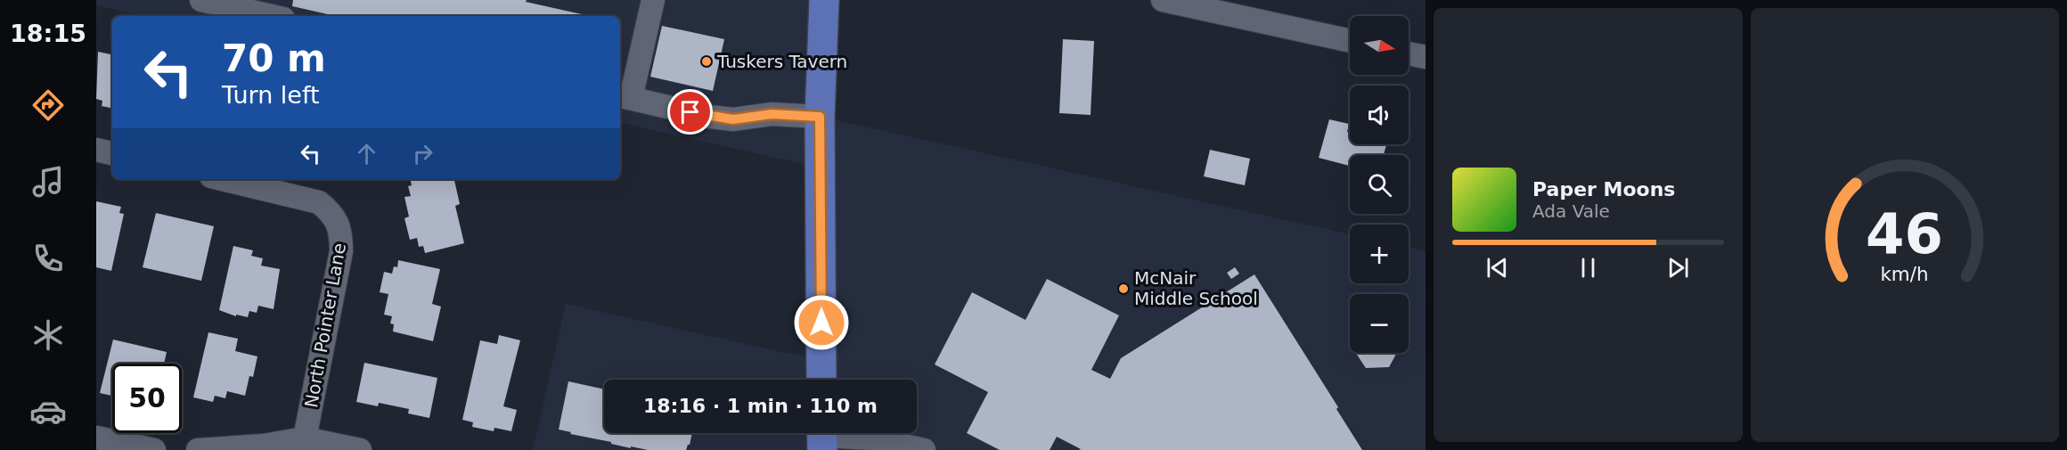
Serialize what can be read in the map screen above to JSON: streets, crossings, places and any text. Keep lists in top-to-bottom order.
{
  "streets": {
    "street": ["North Pointer Lane"]
  },
  "places": ["Tuskers Tavern", "McNair Middle School"],
  "north": "right",
  "page": {
    "tabs": "18:15",
    "map_buttons": ["+", "−"],
    "turn": ["70 m", "Turn left"],
    "song": ["Paper Moons", "Ada Vale"],
    "limit": "50",
    "trip": "18:16 · 1 min · 110 m",
    "gauge": ["46", "km/h"]
  }
}
